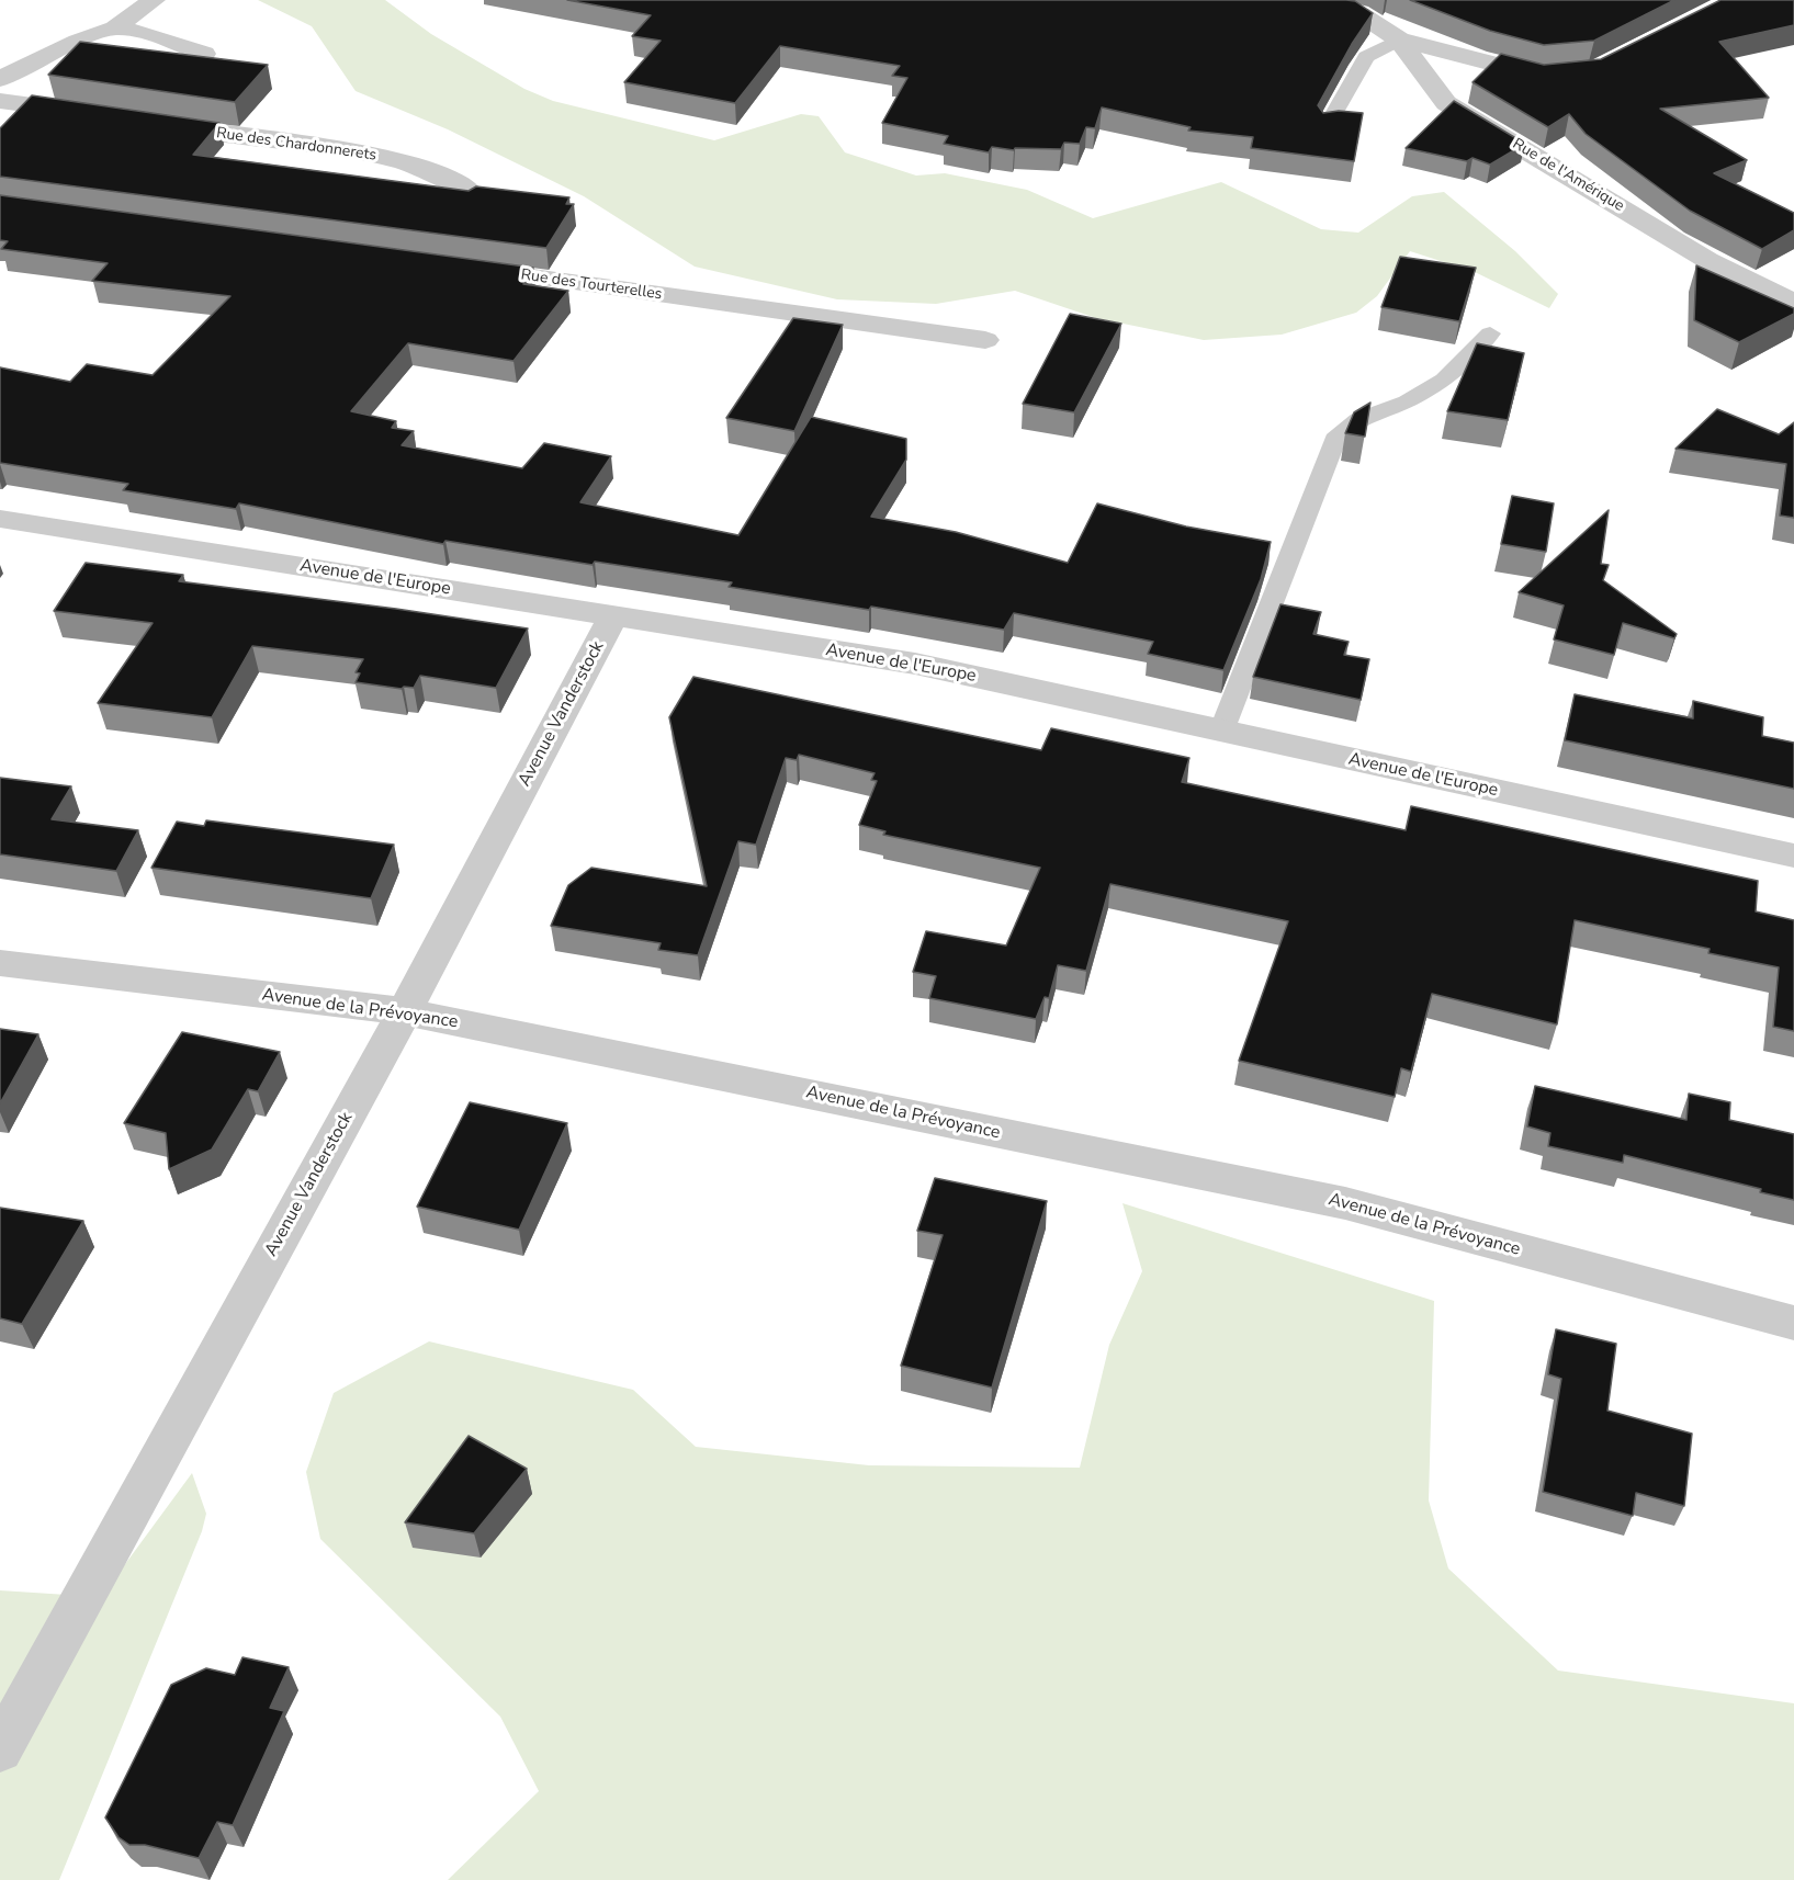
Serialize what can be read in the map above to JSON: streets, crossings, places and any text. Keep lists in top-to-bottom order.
{
  "streets": {
    "street": [
      "Rue des Chardonnerets",
      "Rue de l'Amérique",
      "Rue des Tourterelles",
      "Avenue de l'Europe",
      "Avenue Vanderstock",
      "Avenue de la Prévoyance"
    ]
  },
  "crossings": [
    ["Avenue de l'Europe", "Avenue Vanderstock"],
    ["Avenue Vanderstock", "Avenue de la Prévoyance"]
  ]
}
